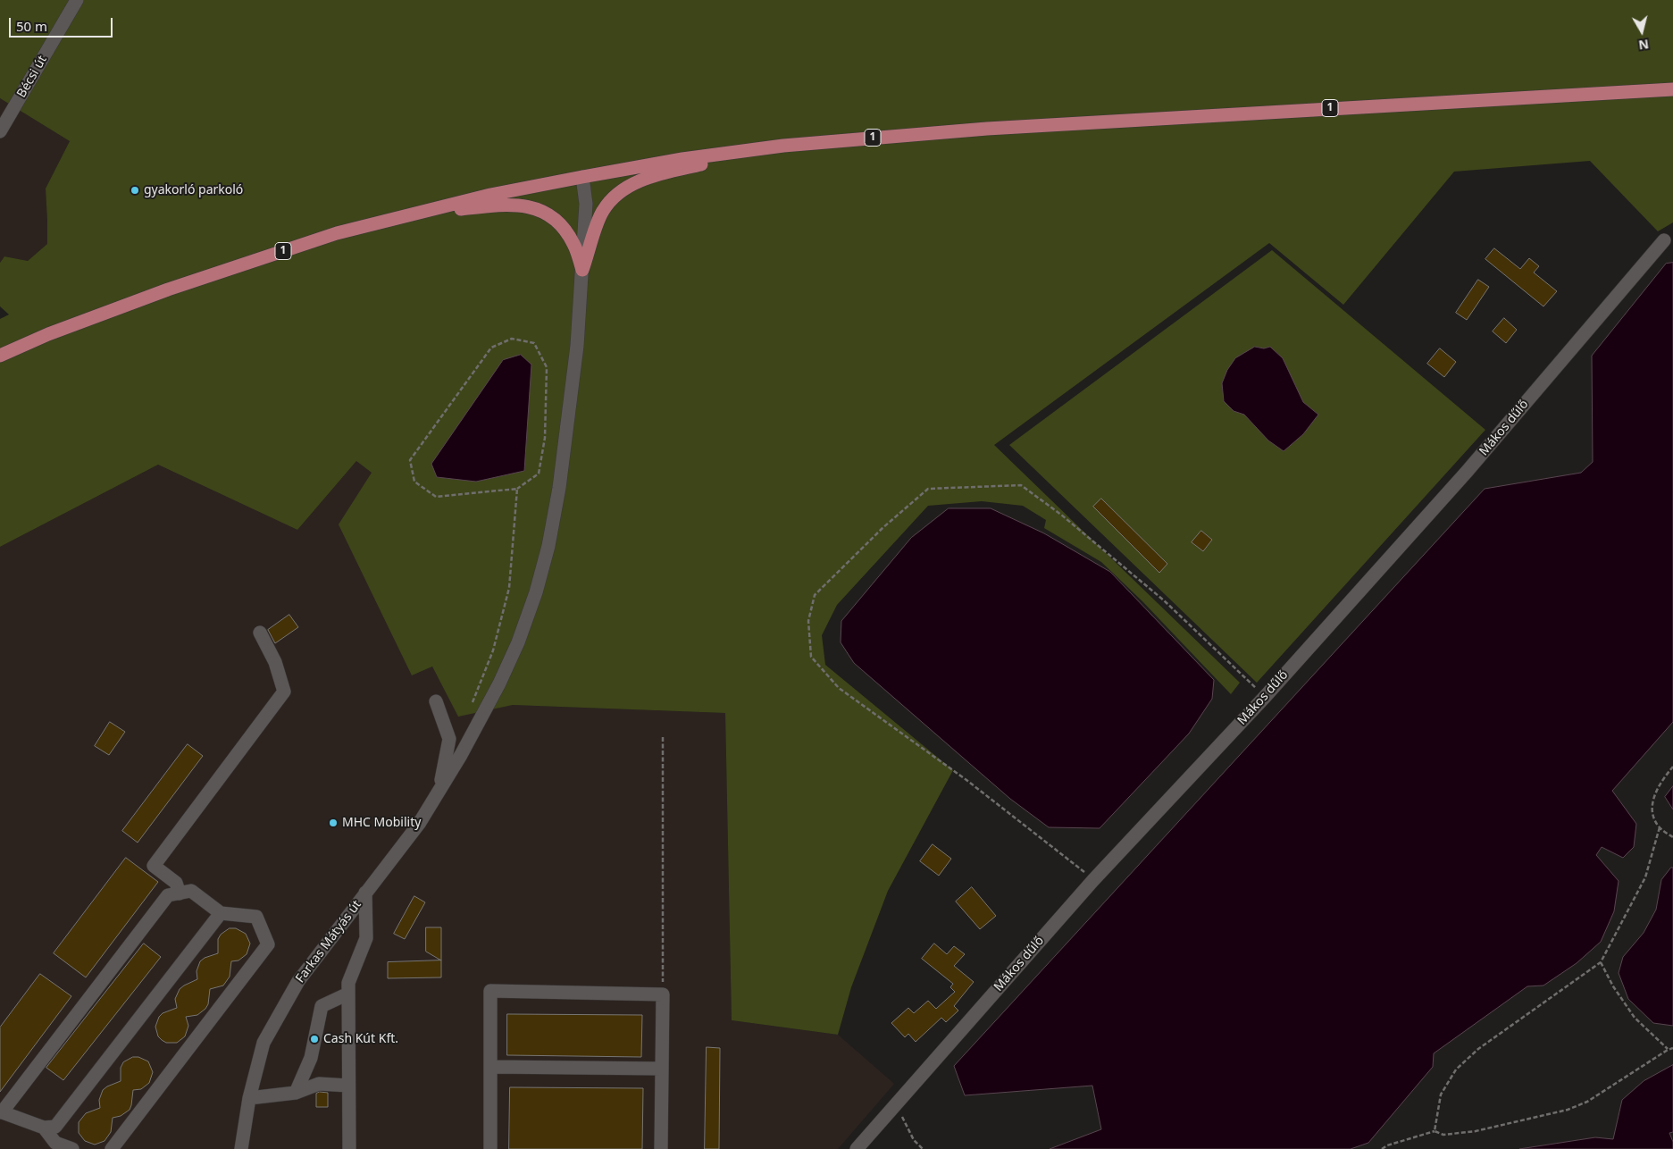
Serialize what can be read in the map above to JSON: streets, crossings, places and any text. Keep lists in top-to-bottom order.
{
  "streets": {
    "main road": ["1"],
    "street": ["Bécsi út", "Mákos dűlő", "Farkas Mátyás út"]
  },
  "crossings": [
    ["1", "Farkas Mátyás út"]
  ],
  "places": ["gyakorló parkoló", "MHC Mobility", "Cash Kút Kft."],
  "scale_bar": "50 m",
  "north": "bottom"
}
